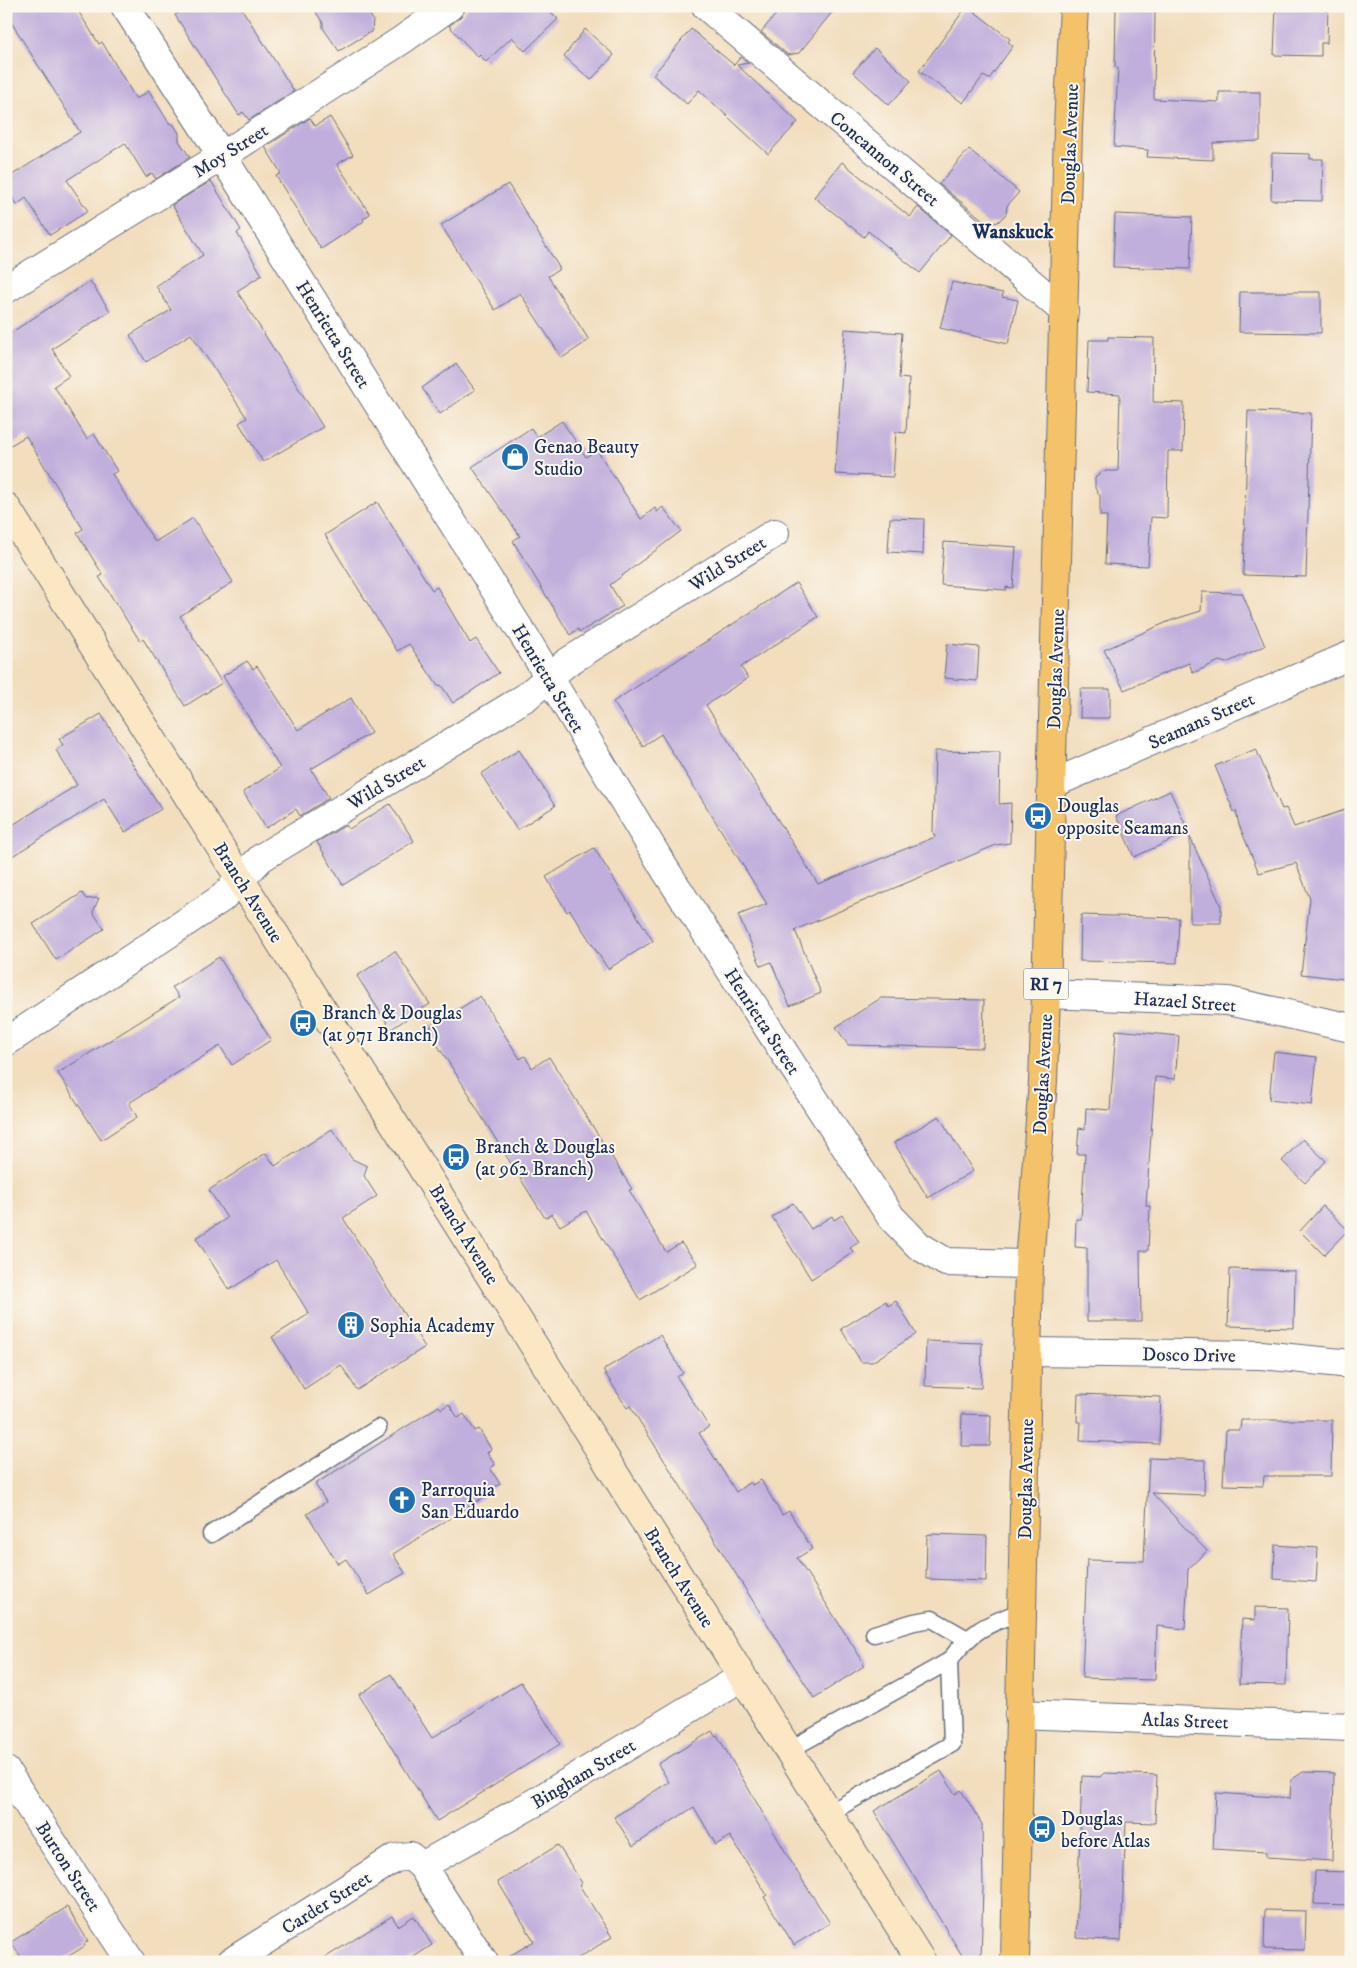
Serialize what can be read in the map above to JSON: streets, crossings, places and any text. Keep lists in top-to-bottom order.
{
  "streets": {
    "main road": ["Douglas Avenue", "Branch Avenue", "RI 7"],
    "street": [
      "Moy Street",
      "Concannon Street",
      "Henrietta Street",
      "Wild Street",
      "Seamans Street",
      "Hazael Street",
      "Dosco Drive",
      "Atlas Street",
      "Bingham Street",
      "Burton Street",
      "Carder Street"
    ]
  },
  "crossings": [
    ["Douglas Avenue", "Concannon Street"],
    ["Douglas Avenue", "Henrietta Street"],
    ["Douglas Avenue", "Seamans Street"],
    ["Douglas Avenue", "Hazael Street"],
    ["Douglas Avenue", "Dosco Drive"],
    ["Douglas Avenue", "Atlas Street"],
    ["Moy Street", "Henrietta Street"],
    ["Henrietta Street", "Wild Street"],
    ["Wild Street", "Branch Avenue"],
    ["Branch Avenue", "Bingham Street"],
    ["Bingham Street", "Carder Street"]
  ],
  "districts": ["Wanskuck"],
  "places": {
    "shop": ["Genao Beauty Studio"],
    "bus stop": [
      "Douglas opposite Seamans",
      "Branch & Douglas (at 971 Branch)",
      "Branch & Douglas (at 962 Branch)",
      "Douglas before Atlas"
    ],
    "building": ["Sophia Academy"],
    "church": ["Parroquia San Eduardo"]
  }
}
